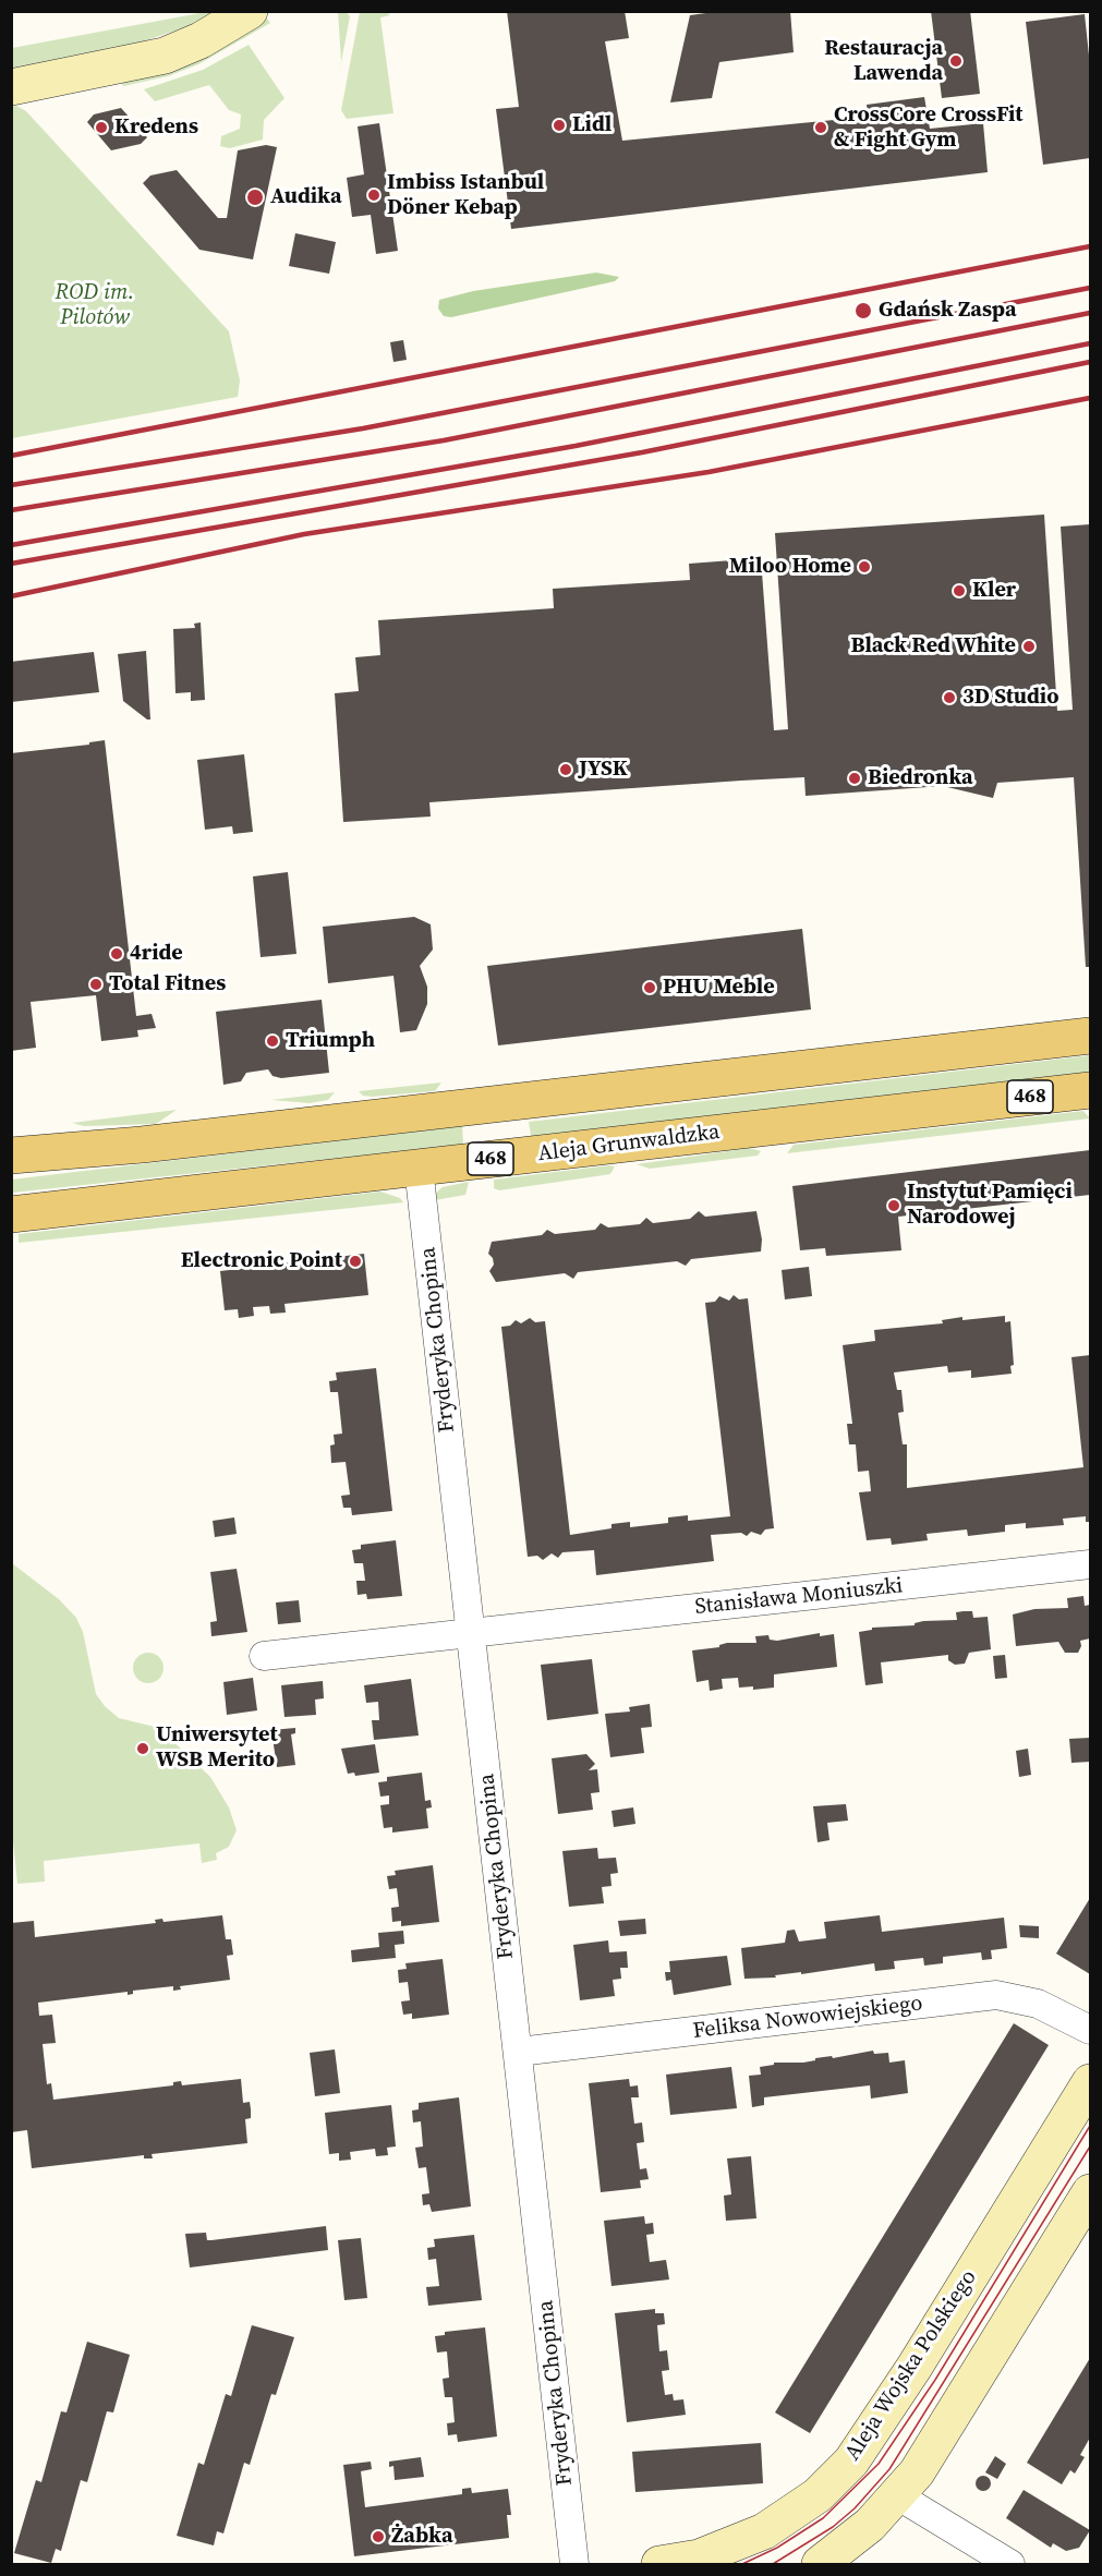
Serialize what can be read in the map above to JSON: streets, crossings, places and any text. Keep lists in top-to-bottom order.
{
  "streets": {
    "main road": ["468", "Aleja Grunwaldzka"],
    "street": [
      "Fryderyka Chopina",
      "Stanisława Moniuszki",
      "Feliksa Nowowiejskiego",
      "Aleja Wojska Polskiego"
    ]
  },
  "crossings": [
    ["Aleja Grunwaldzka", "Fryderyka Chopina"],
    ["Fryderyka Chopina", "Stanisława Moniuszki"],
    ["Fryderyka Chopina", "Feliksa Nowowiejskiego"]
  ],
  "parks": ["ROD im. Pilotów"],
  "places": [
    "Restauracja Lawenda",
    "Lidl",
    "Kredens",
    "CrossCore CrossFit & Fight Gym",
    "Imbiss Istanbul Döner Kebap",
    "Audika",
    "Gdańsk Zaspa",
    "Miloo Home",
    "Kler",
    "Black Red White",
    "3D Studio",
    "JYSK",
    "Biedronka",
    "4ride",
    "Total Fitnes",
    "PHU Meble",
    "Triumph",
    "Instytut Pamięci Narodowej",
    "Electronic Point",
    "Uniwersytet WSB Merito",
    "Żabka"
  ]
}
